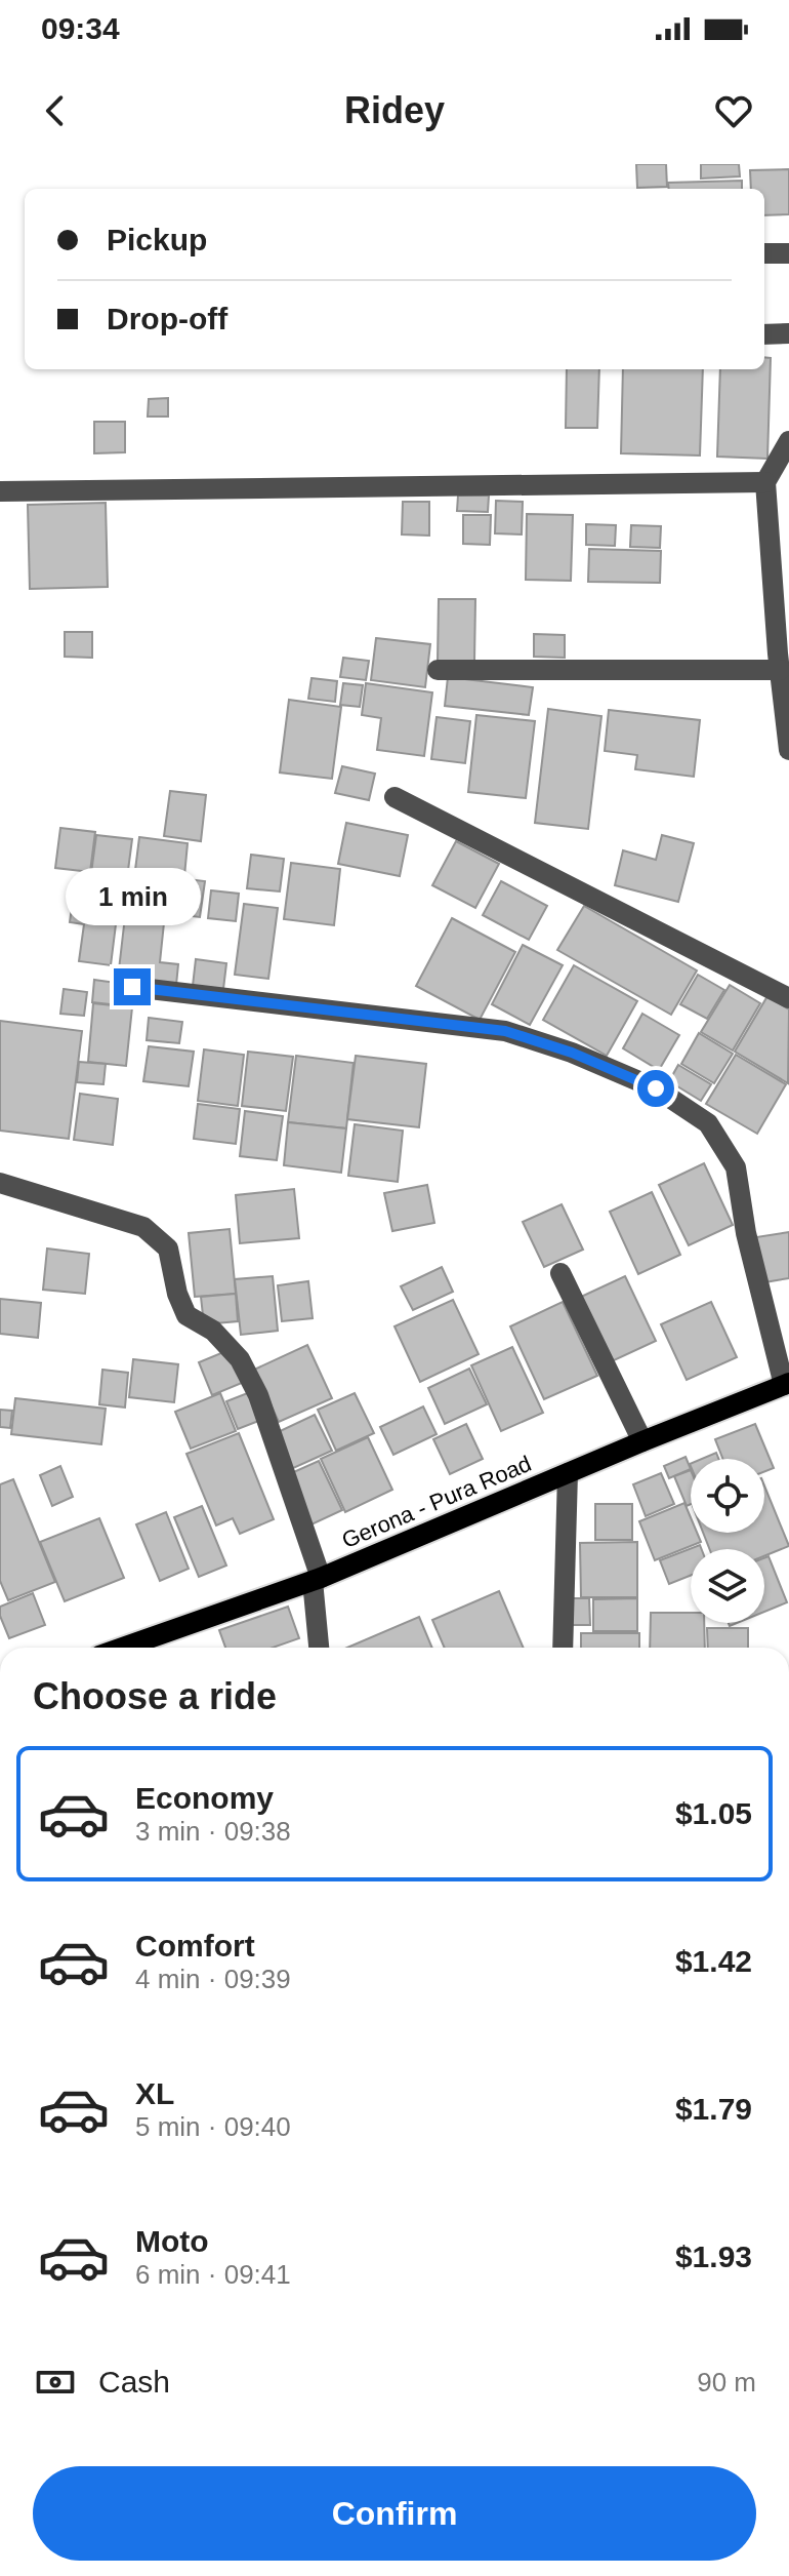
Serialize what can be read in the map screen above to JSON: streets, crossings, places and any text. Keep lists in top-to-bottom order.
{
  "streets": {
    "main road": ["Gerona - Pura Road"]
  },
  "page": {
    "status": "09:34",
    "header": "Ridey",
    "banner": ["Pickup", "Drop-off"],
    "bubble": "1 min",
    "heading": "Choose a ride",
    "list": [
      {
        "name": "Economy",
        "note": "3 min · 09:38",
        "value": "$1.05"
      },
      {
        "name": "Comfort",
        "note": "4 min · 09:39",
        "value": "$1.42"
      },
      {
        "name": "XL",
        "note": "5 min · 09:40",
        "value": "$1.79"
      },
      {
        "name": "Moto",
        "note": "6 min · 09:41",
        "value": "$1.93"
      }
    ],
    "pay": ["Cash", "90 m"],
    "buttons": "Confirm"
  }
}
